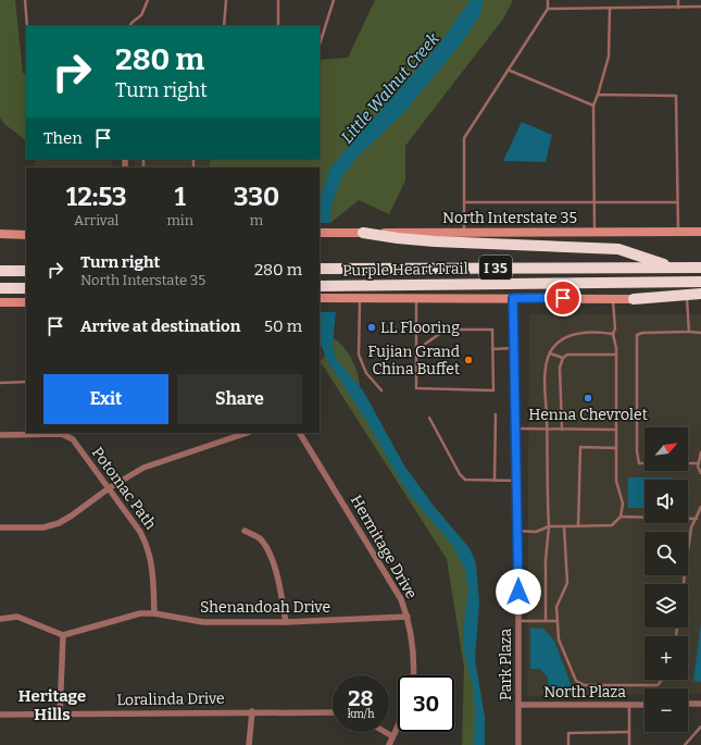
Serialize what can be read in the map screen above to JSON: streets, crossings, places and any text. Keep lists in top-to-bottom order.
{
  "streets": {
    "highway": ["I 35", "Purple Heart Trail"],
    "main road": ["North Interstate 35"],
    "street": [
      "Potomac Path",
      "Hermitage Drive",
      "Shenandoah Drive",
      "Park Plaza",
      "North Plaza",
      "Loralinda Drive"
    ]
  },
  "crossings": [
    ["Potomac Path", "Shenandoah Drive"],
    ["Hermitage Drive", "Shenandoah Drive"],
    ["Park Plaza", "North Plaza"]
  ],
  "districts": ["Heritage Hills"],
  "water": ["Little Walnut Creek"],
  "places": ["LL Flooring", "Fujian Grand China Buffet", "Henna Chevrolet"],
  "north": "top right",
  "page": {
    "turn": ["280 m", "Turn right"],
    "then": "Then",
    "eta": [
      "12:53",
      "Arrival",
      "1",
      "min",
      "330",
      "m"
    ],
    "list": [
      {
        "name": "Turn right",
        "note": "North Interstate 35",
        "value": "280 m"
      },
      {
        "name": "Arrive at destination",
        "value": "50 m"
      }
    ],
    "buttons": ["Exit", "Share"],
    "map_buttons": ["+", "−"],
    "speed": "28 km/h",
    "limit": "30"
  }
}
